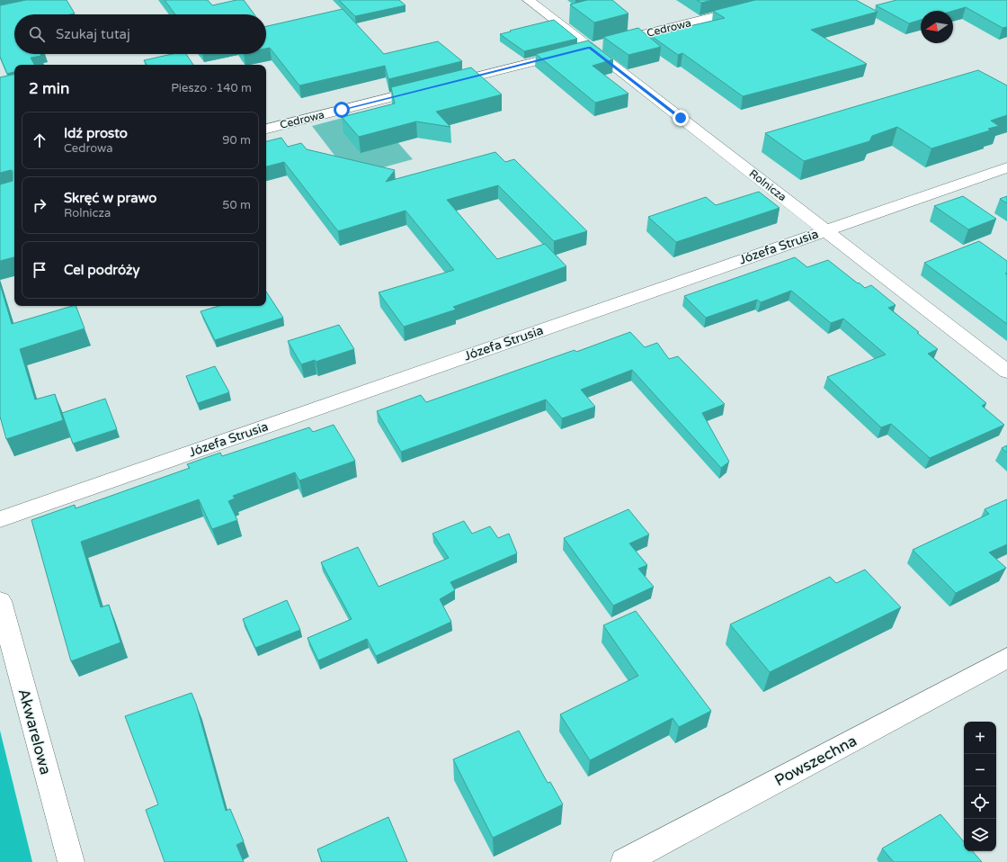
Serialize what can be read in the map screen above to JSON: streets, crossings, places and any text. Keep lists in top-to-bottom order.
{
  "streets": {
    "street": [
      "Cedrowa",
      "Rolnicza",
      "Józefa Strusia",
      "Akwarelowa",
      "Powszechna"
    ]
  },
  "crossings": [
    ["Cedrowa", "Rolnicza"],
    ["Rolnicza", "Józefa Strusia"]
  ],
  "north": "left",
  "page": {
    "search": "Szukaj tutaj",
    "heading": ["2 min", "Pieszo · 140 m"],
    "list": [
      ["Idź prosto", "Cedrowa", "90 m"],
      ["Skręć w prawo", "Rolnicza", "50 m"],
      "Cel podróży"
    ],
    "map_buttons": ["+", "−"]
  }
}
